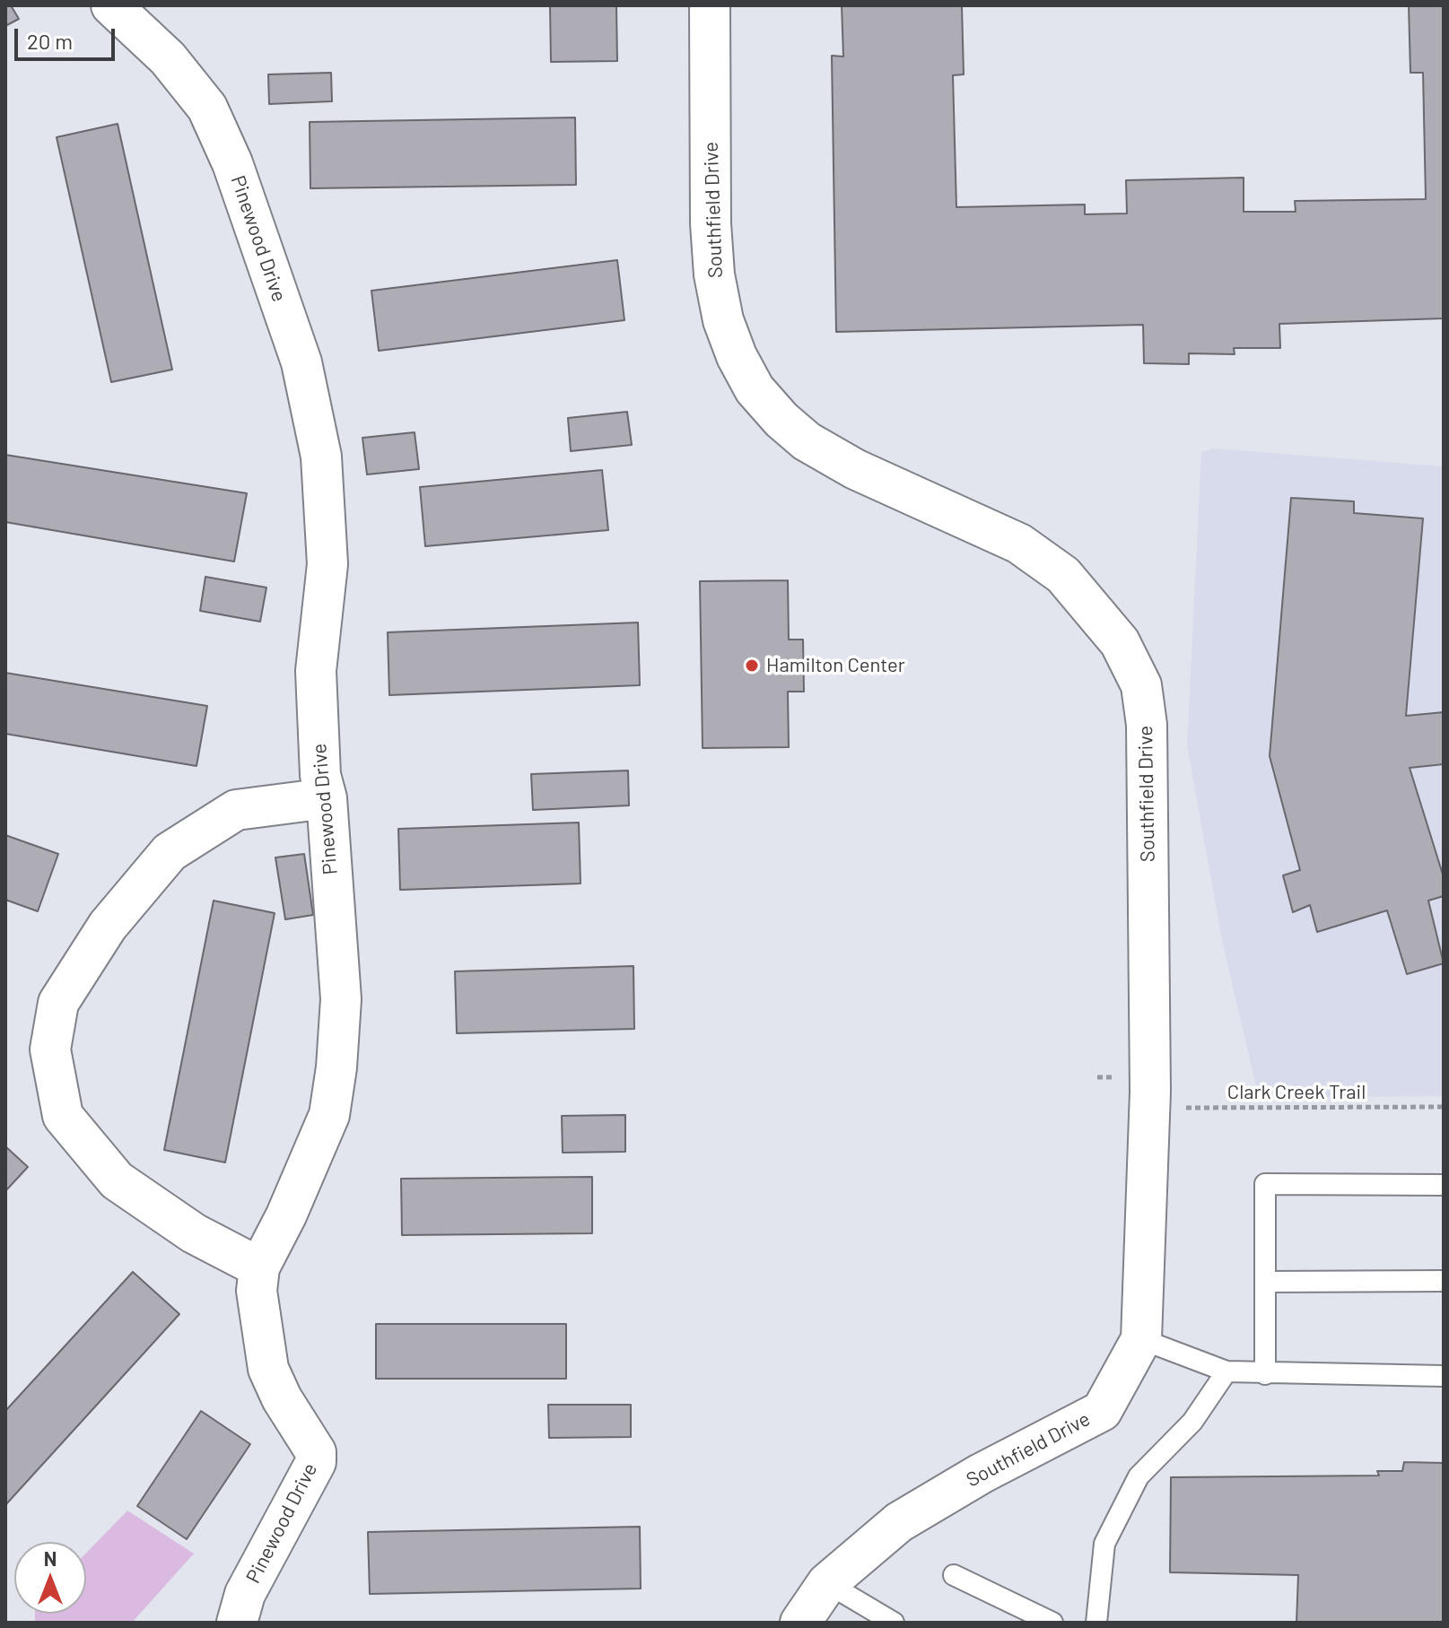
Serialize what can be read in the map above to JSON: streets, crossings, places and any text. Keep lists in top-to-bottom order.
{
  "streets": {
    "street": ["Southfield Drive", "Pinewood Drive"],
    "path": ["Clark Creek Trail"]
  },
  "places": ["Hamilton Center"],
  "scale_bar": "20 m",
  "north": "top"
}
